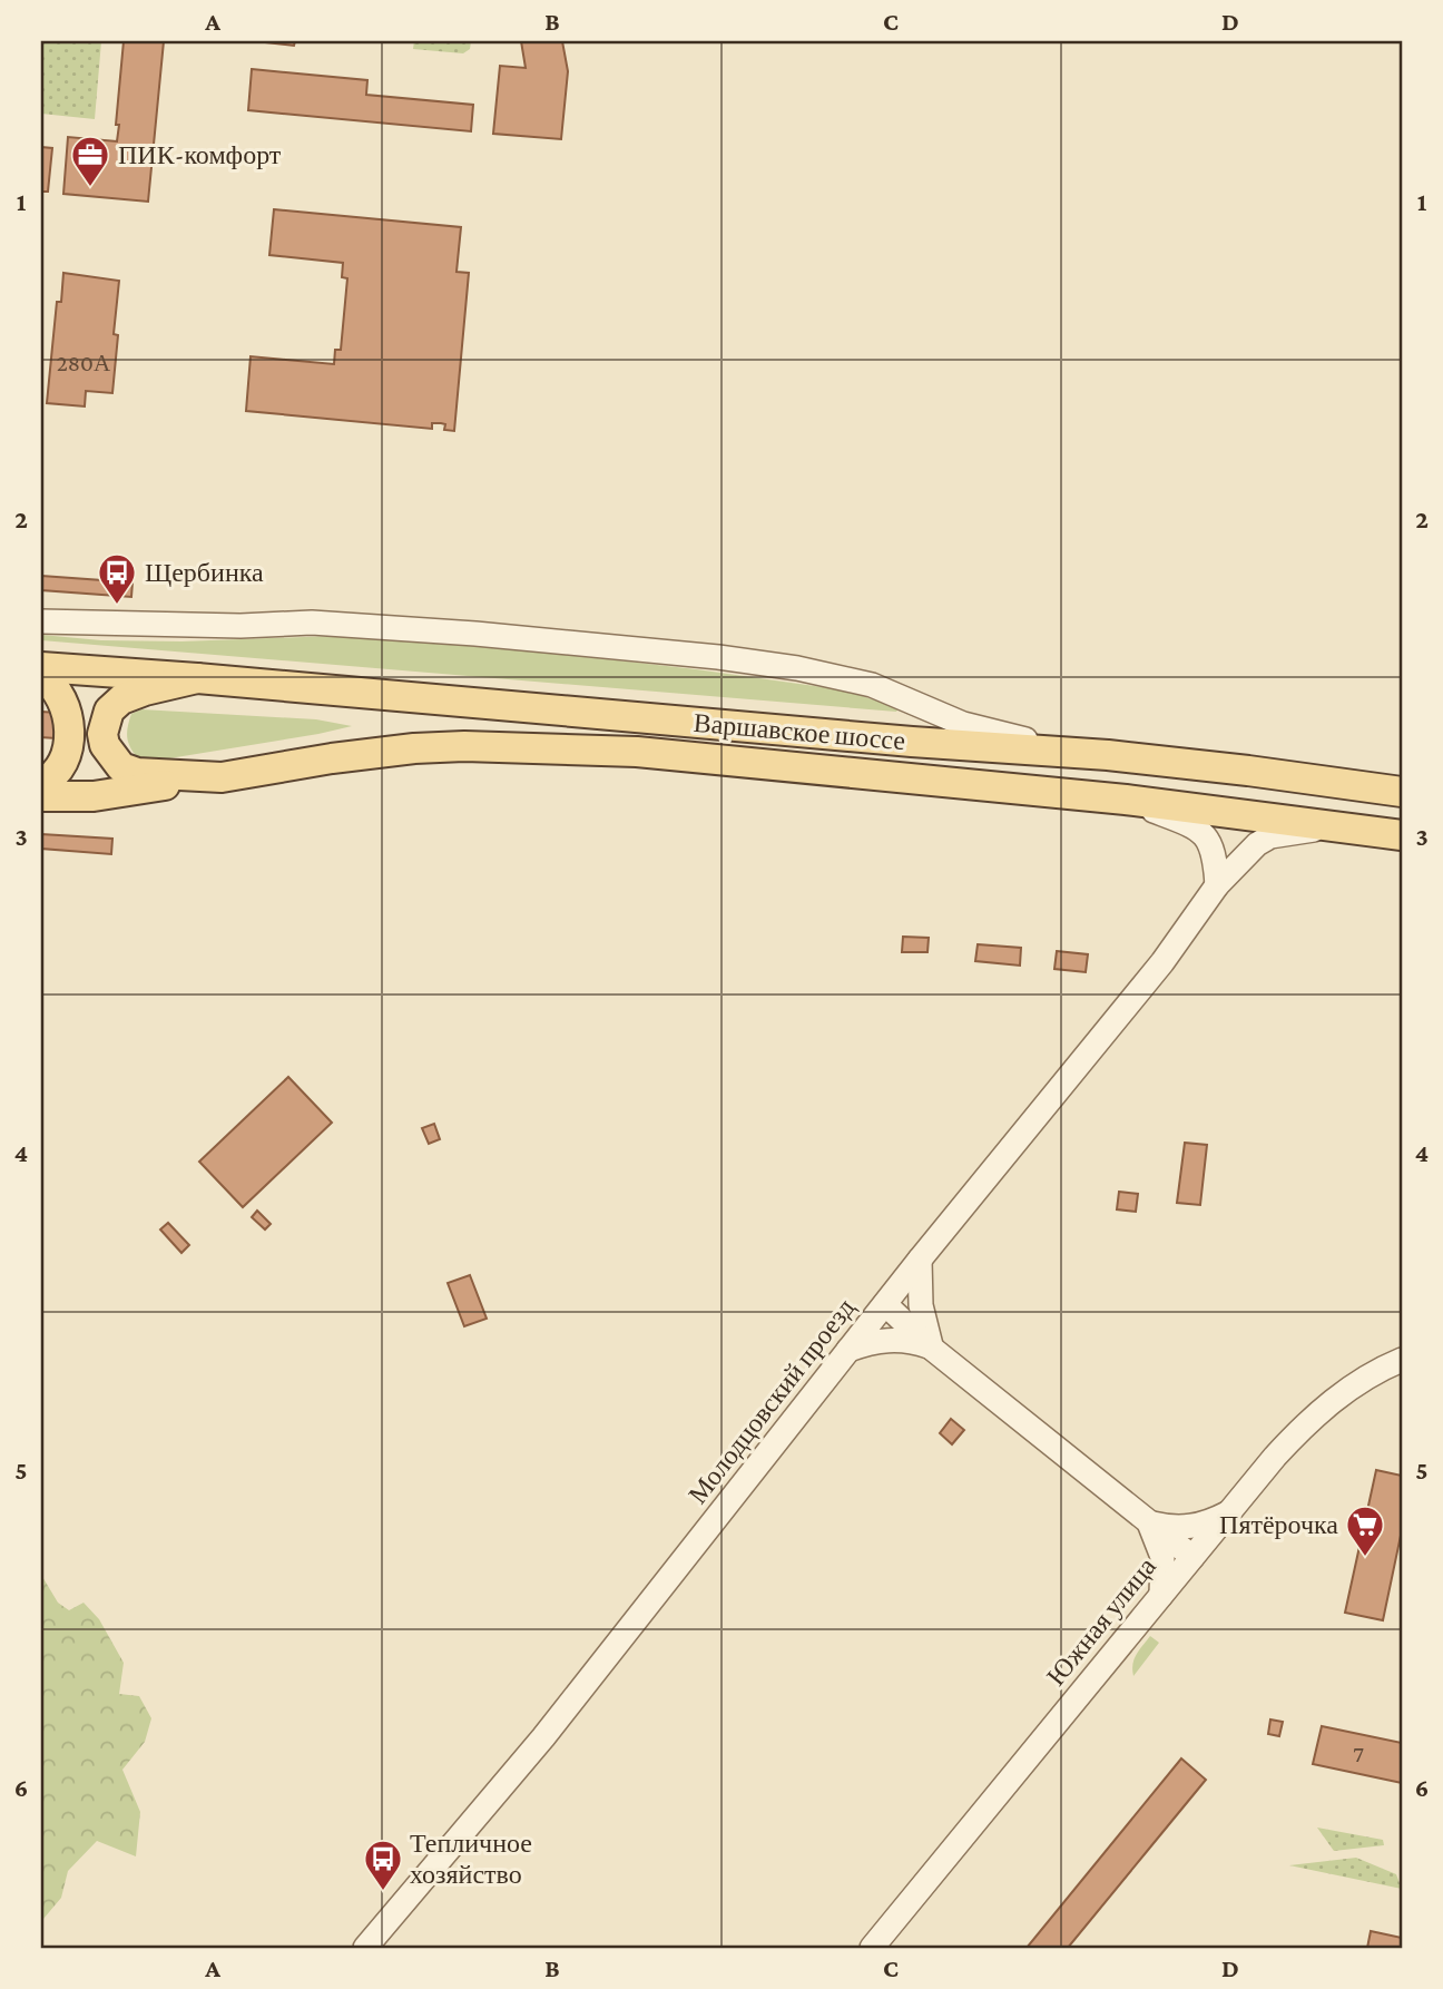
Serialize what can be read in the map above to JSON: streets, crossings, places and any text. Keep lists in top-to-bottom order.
{
  "streets": {
    "main road": ["Варшавское шоссе"],
    "street": ["Молодцовский проезд", "Южная улица"]
  },
  "crossings": [
    ["Варшавское шоссе", "Молодцовский проезд"]
  ],
  "places": {
    "office": ["ПИК-комфорт"],
    "bus stop": ["Щербинка", "Тепличное хозяйство"],
    "supermarket": ["Пятёрочка"]
  },
  "house_numbers": ["280А", "7"],
  "grid": {
    "columns": [
      "A",
      "B",
      "C",
      "D"
    ],
    "rows": [
      "1",
      "2",
      "3",
      "4",
      "5",
      "6"
    ]
  }
}
